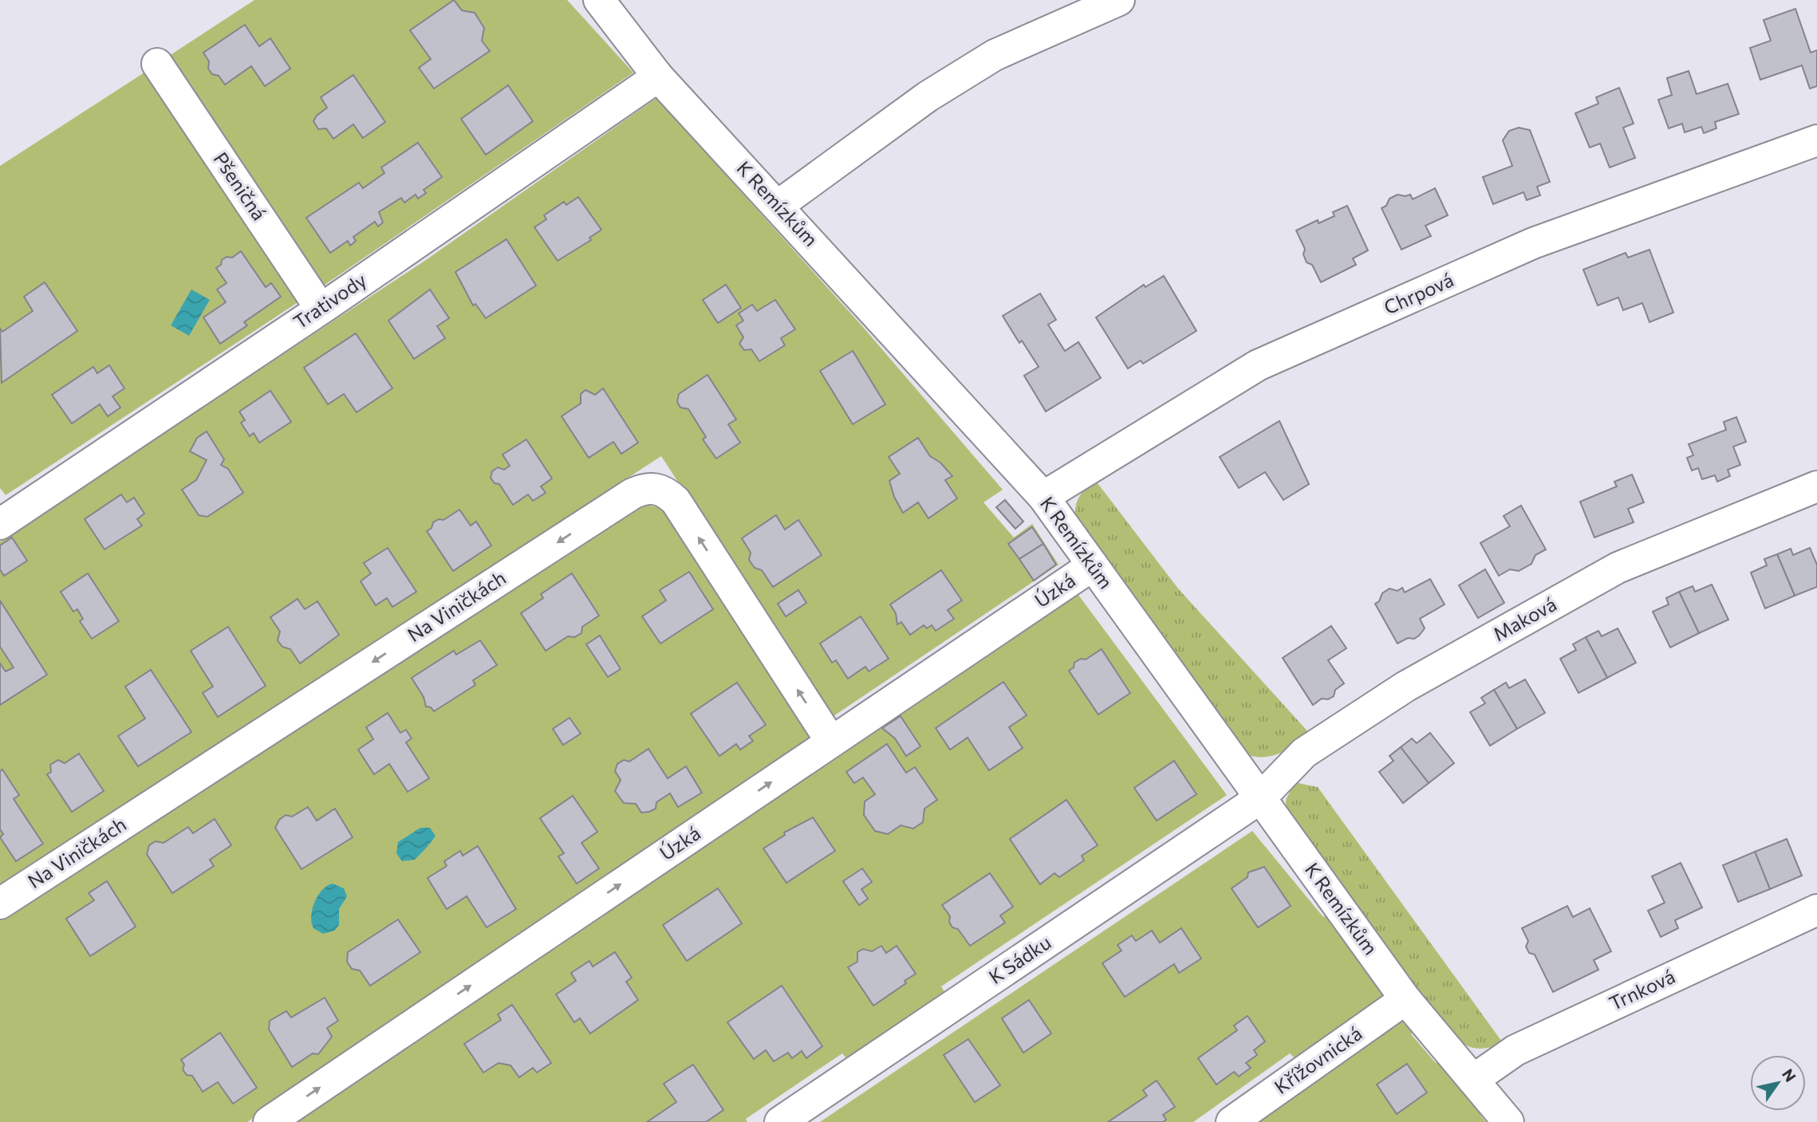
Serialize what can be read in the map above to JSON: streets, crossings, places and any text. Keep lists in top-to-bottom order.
{
  "streets": {
    "street": [
      "Pšeničná",
      "K Remízkům",
      "Chrpová",
      "Trativody",
      "Úzká",
      "Na Viničkách",
      "Maková",
      "K Sádku",
      "Trnková",
      "Křížovnická"
    ]
  },
  "crossings": [
    ["Pšeničná", "Trativody"],
    ["K Remízkům", "Chrpová"],
    ["K Remízkům", "Trativody"],
    ["K Remízkům", "Úzká"],
    ["K Remízkům", "Maková"],
    ["K Remízkům", "K Sádku"],
    ["K Remízkům", "Trnková"],
    ["K Remízkům", "Křížovnická"],
    ["Úzká", "Na Viničkách"],
    ["Maková", "K Sádku"]
  ],
  "one_way": ["Úzká"],
  "north": "top right"
}
